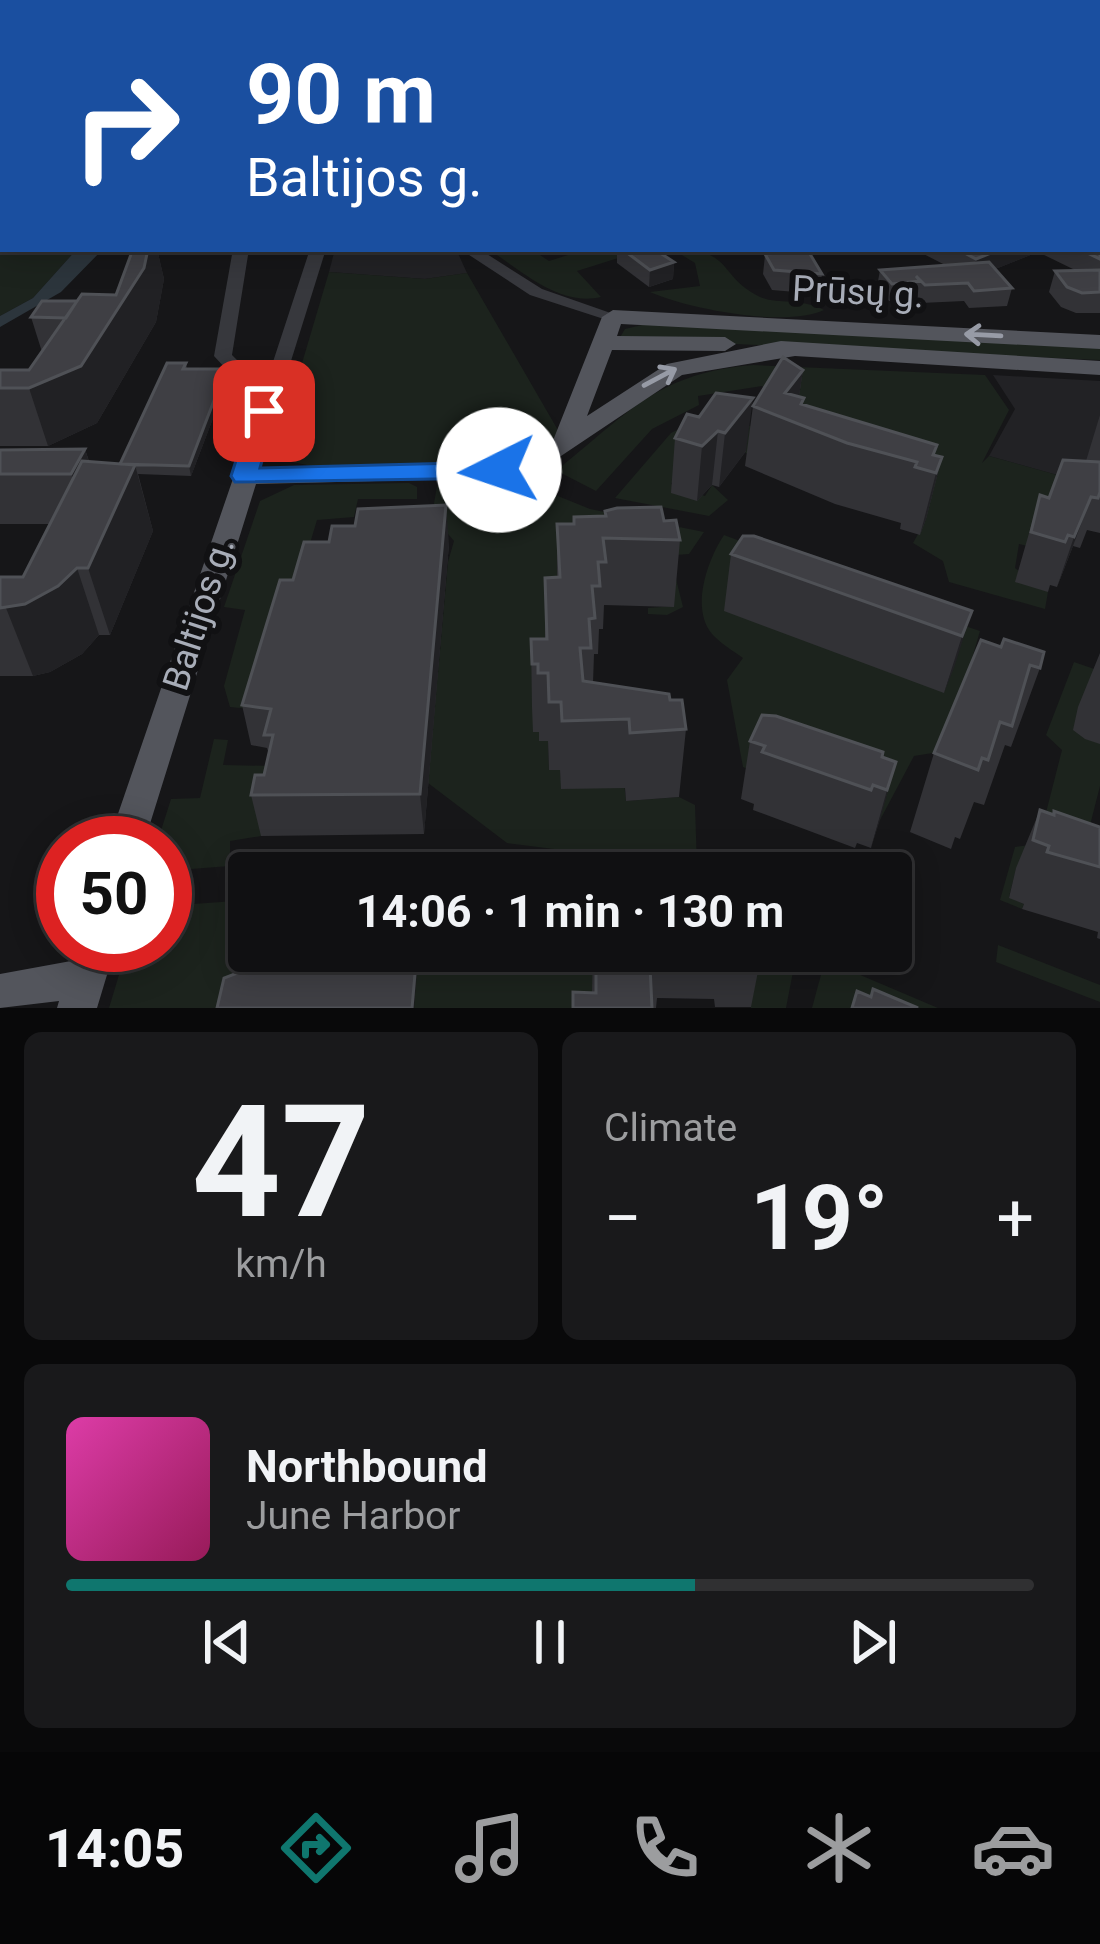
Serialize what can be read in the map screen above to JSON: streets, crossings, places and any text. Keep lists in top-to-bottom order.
{
  "streets": {
    "main road": ["Prūsų g.", "Baltijos g."]
  },
  "crossings": [
    ["Prūsų g.", "Baltijos g."]
  ],
  "page": {
    "turn": ["90 m", "Baltijos g."],
    "limit": "50",
    "trip": "14:06 · 1 min · 130 m",
    "tile": [
      ["47", "km/h"],
      "Climate"
    ],
    "heat": ["−", "19°", "+"],
    "song": ["Northbound", "June Harbor"],
    "tabs": "14:05"
  }
}
